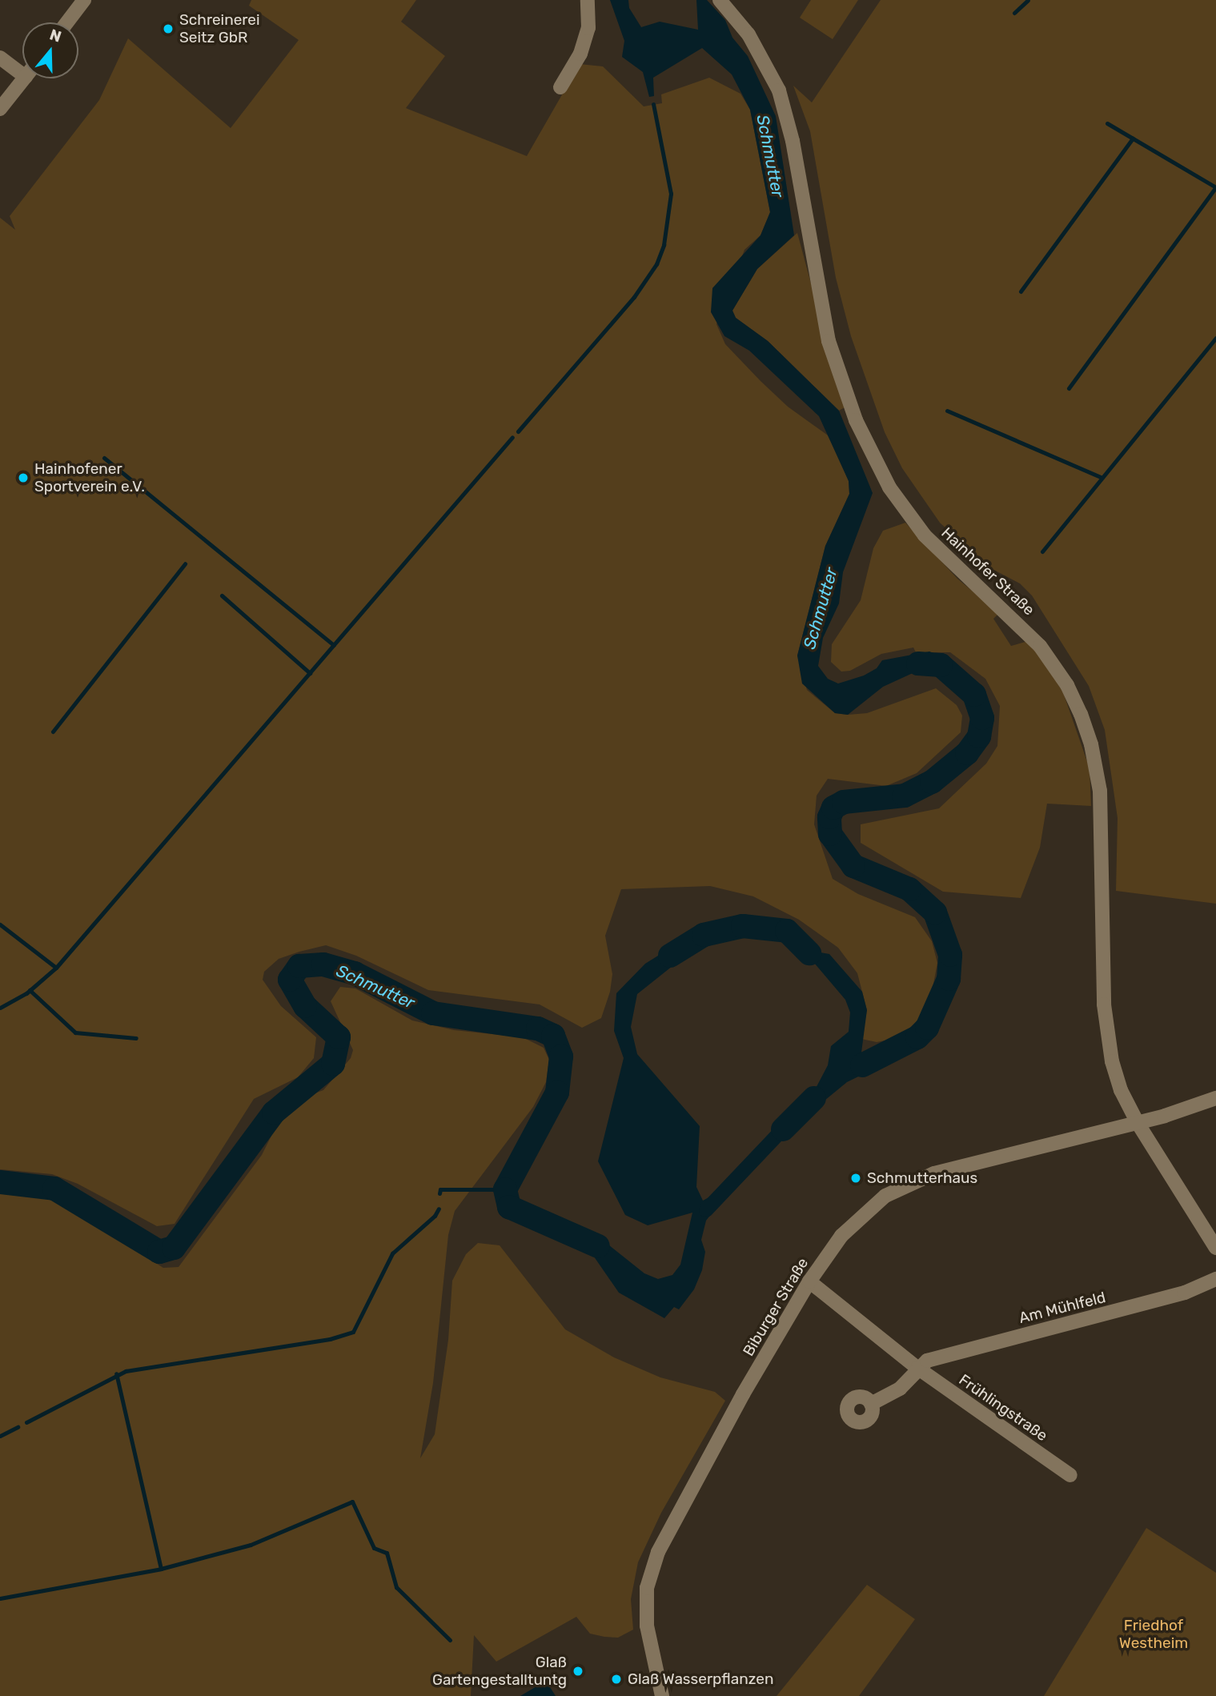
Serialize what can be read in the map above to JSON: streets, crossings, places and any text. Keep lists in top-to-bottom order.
{
  "streets": {
    "street": [
      "Hainhofer Straße",
      "Biburger Straße",
      "Am Mühlfeld",
      "Frühlingstraße"
    ]
  },
  "crossings": [
    ["Hainhofer Straße", "Biburger Straße"],
    ["Biburger Straße", "Frühlingstraße"],
    ["Am Mühlfeld", "Frühlingstraße"]
  ],
  "water": ["Schmutter"],
  "parks": ["Friedhof Westheim"],
  "places": [
    "Schreinerei Seitz GbR",
    "Hainhofener Sportverein e.V.",
    "Schmutterhaus",
    "Glaß Gartengestalltuntg",
    "Glaß Wasserpflanzen"
  ],
  "north": "top"
}
